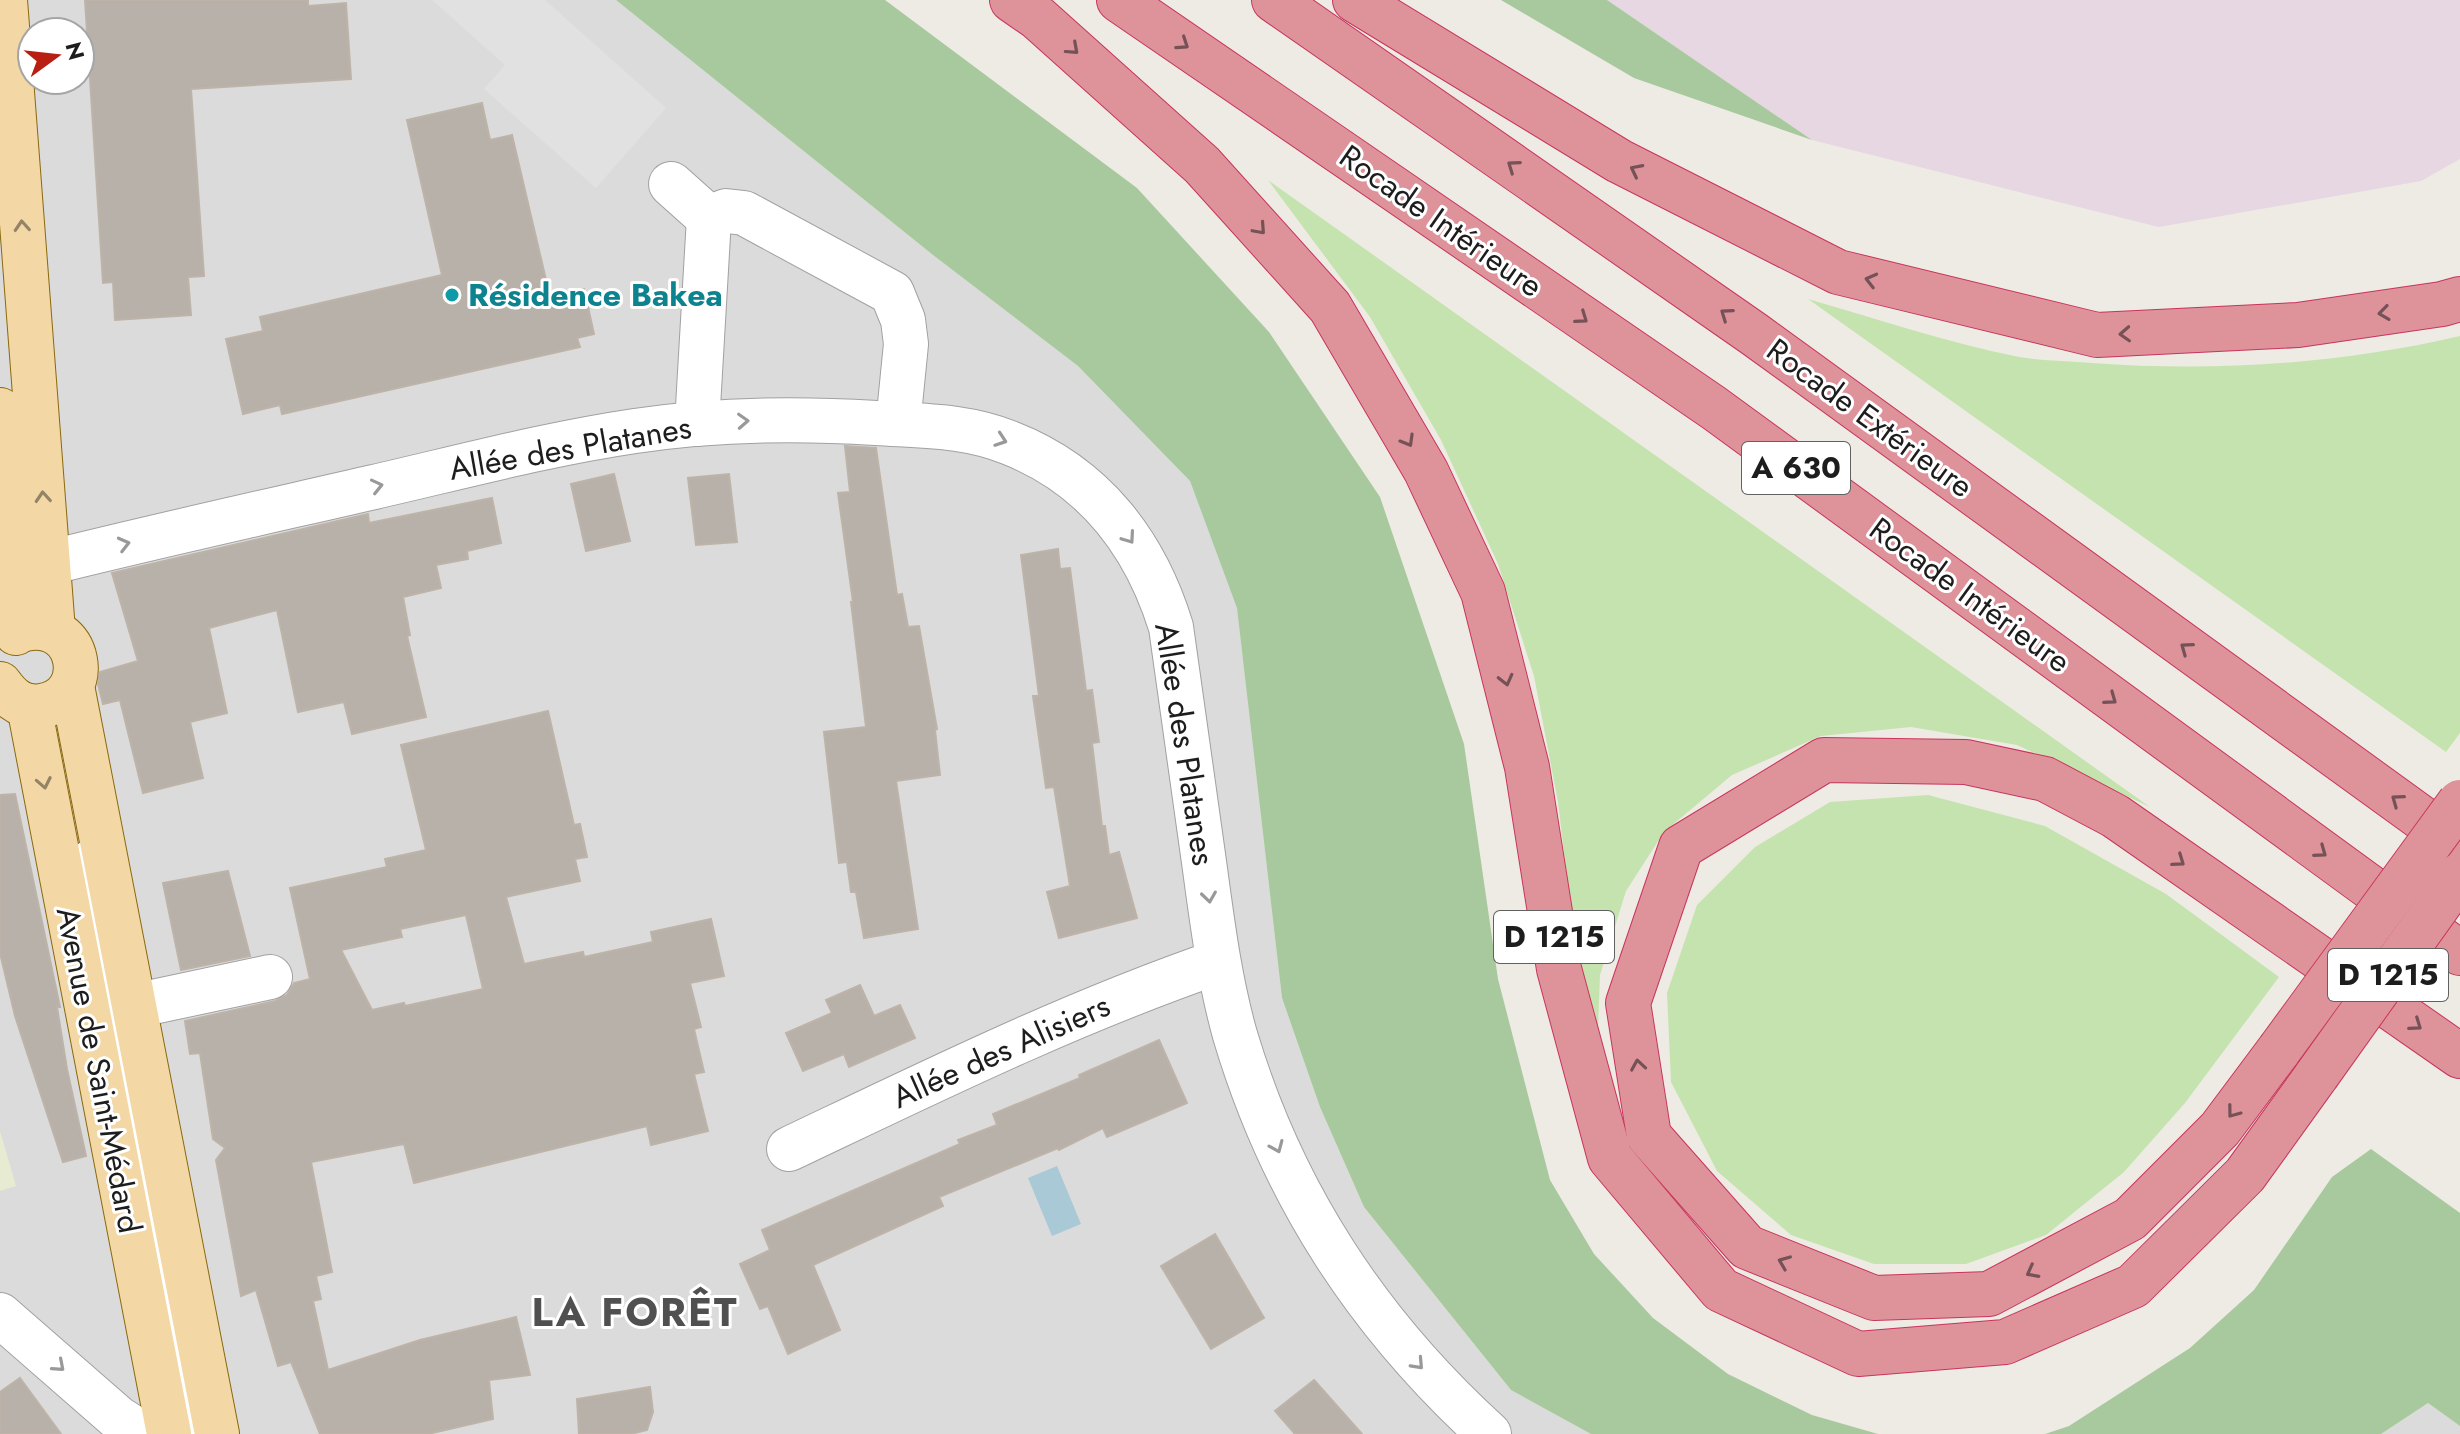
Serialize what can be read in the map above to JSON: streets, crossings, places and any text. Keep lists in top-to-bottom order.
{
  "streets": {
    "highway": [
      "Rocade Intérieure",
      "Rocade Extérieure",
      "A 630",
      "D 1215"
    ],
    "main road": ["Avenue de Saint-Médard"],
    "street": ["Allée des Platanes", "Allée des Alisiers"]
  },
  "crossings": [
    ["Allée des Platanes", "Allée des Alisiers"]
  ],
  "districts": ["LA FORÊT"],
  "places": ["Résidence Bakea"],
  "north": "right"
}
